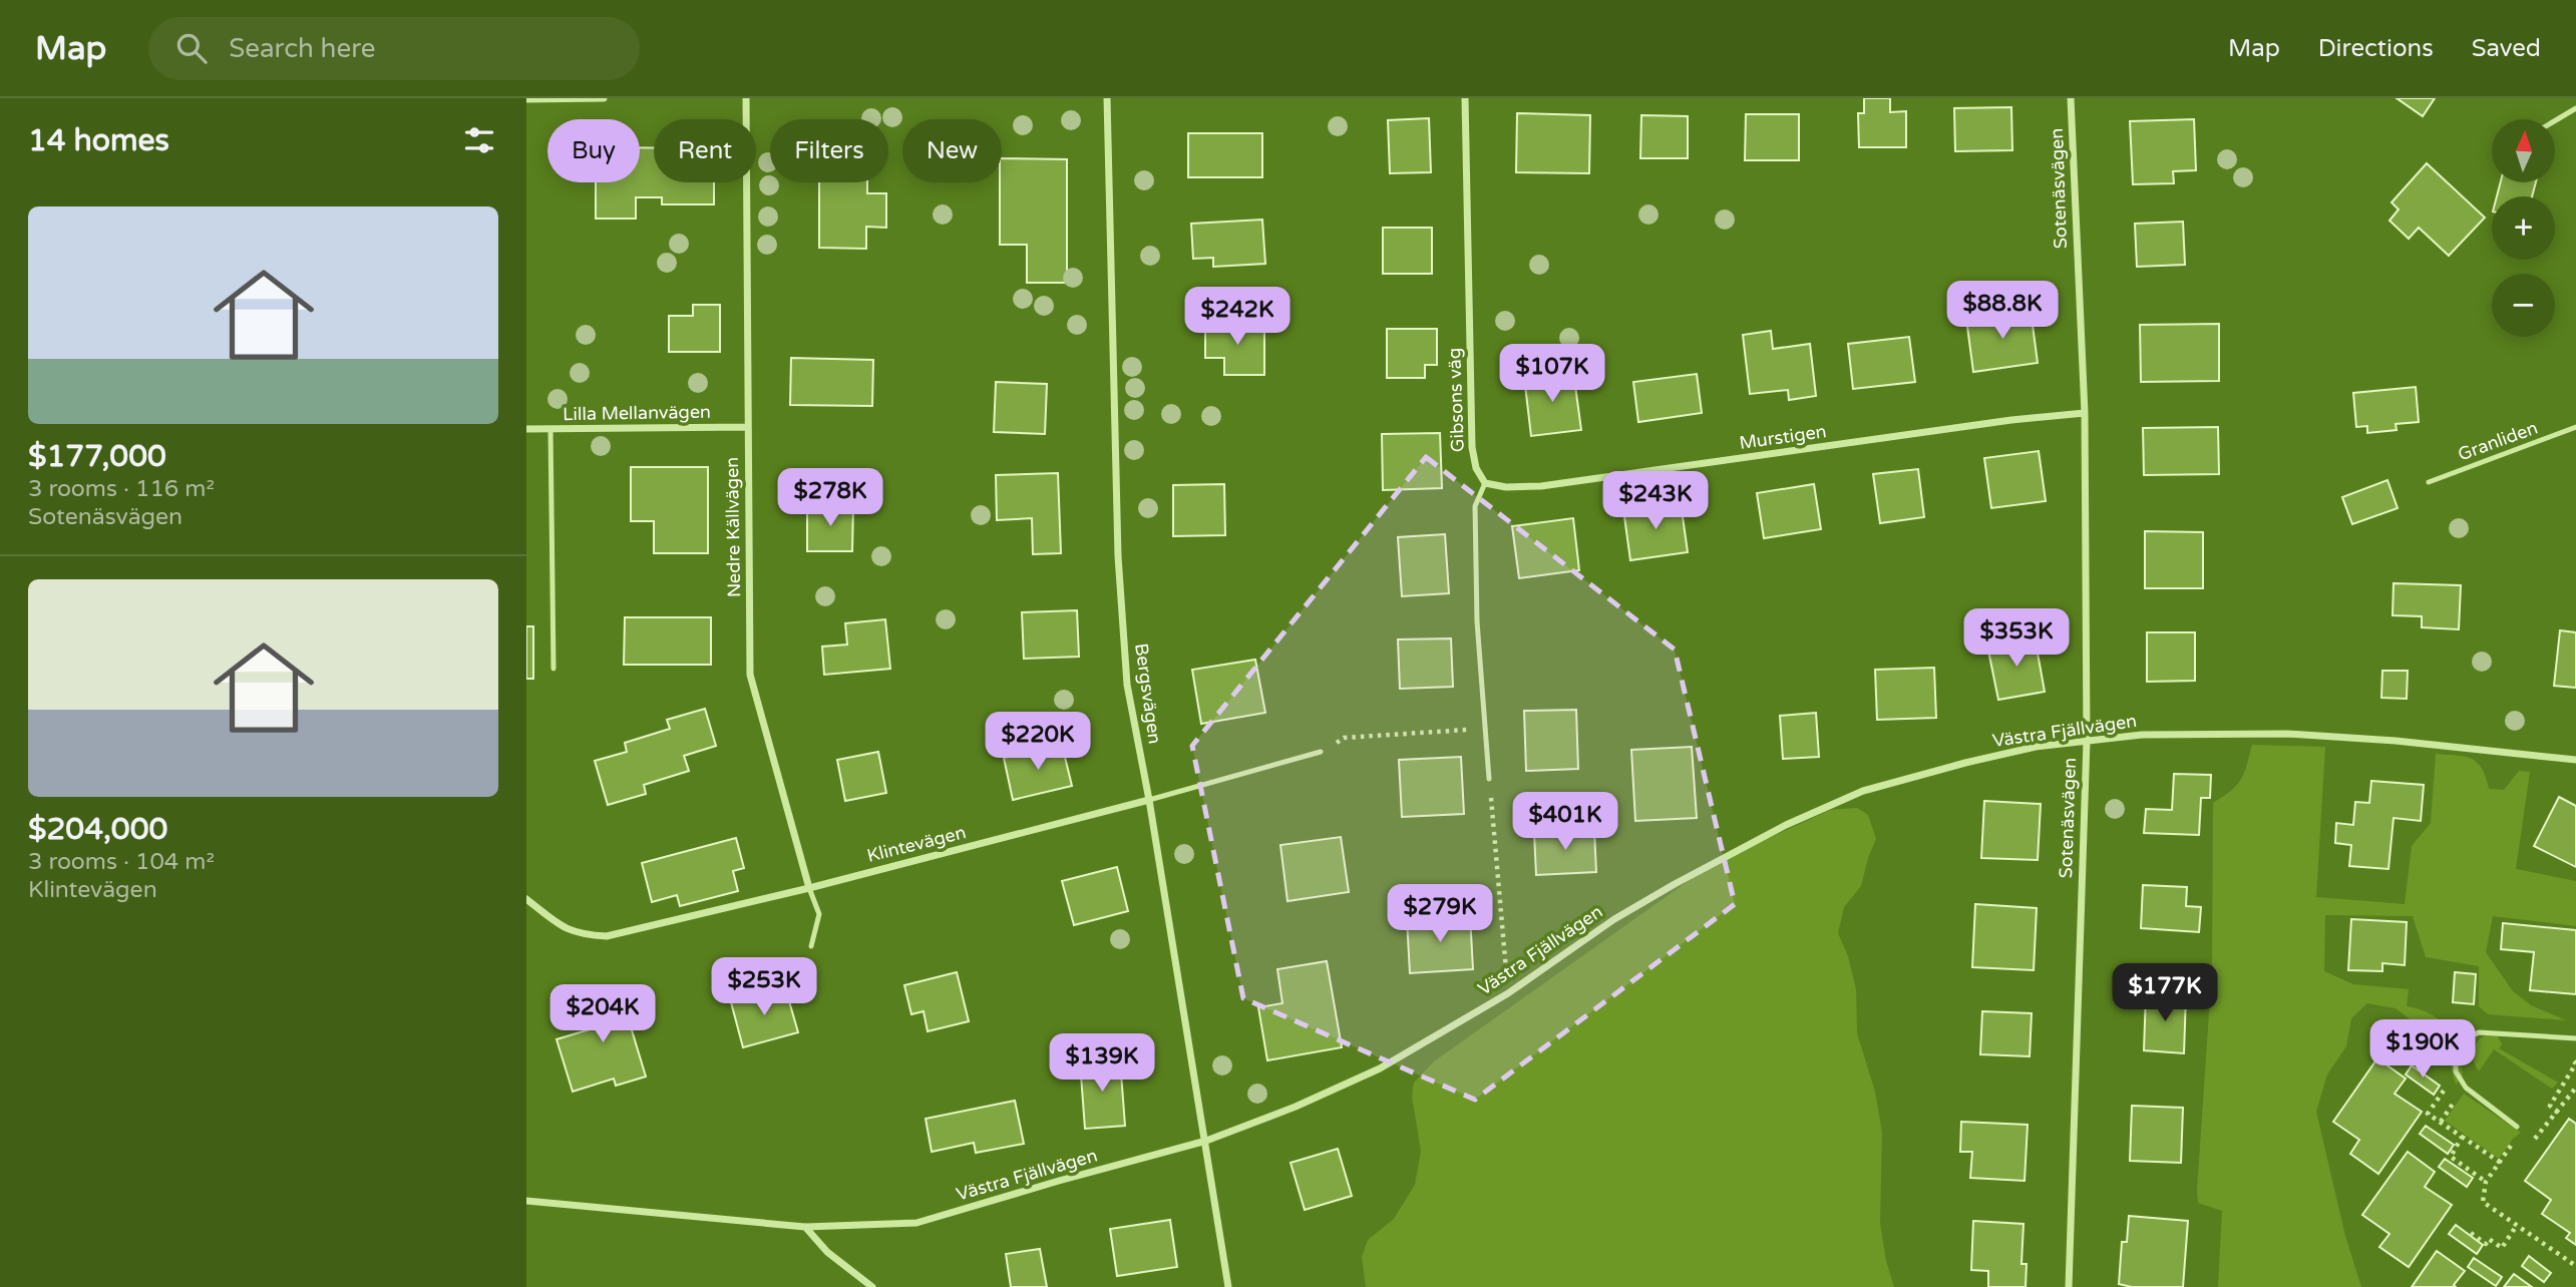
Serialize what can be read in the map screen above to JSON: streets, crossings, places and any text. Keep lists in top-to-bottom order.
{
  "streets": {
    "street": [
      "Sotenäsvägen",
      "Gibsons väg",
      "Lilla Mellanvägen",
      "Murstigen",
      "Nedre Källvägen",
      "Bergsvägen",
      "Västra Fjällvägen",
      "Klintevägen"
    ],
    "lane": ["Granliden"]
  },
  "crossings": [
    ["Sotenäsvägen", "Murstigen"],
    ["Sotenäsvägen", "Västra Fjällvägen"],
    ["Gibsons väg", "Murstigen"],
    ["Lilla Mellanvägen", "Nedre Källvägen"],
    ["Nedre Källvägen", "Klintevägen"],
    ["Bergsvägen", "Västra Fjällvägen"],
    ["Bergsvägen", "Klintevägen"]
  ],
  "north": "top",
  "page": {
    "header": "Map",
    "search": "Search here",
    "nav": ["Map", "Directions", "Saved"],
    "heading": "14 homes",
    "map_buttons": ["+", "−"],
    "chip": [
      "Buy",
      "Rent",
      "Filters",
      "New"
    ],
    "list": [
      {
        "name": "$177,000",
        "note": "3 rooms · 116 m² · Sotenäsvägen"
      },
      {
        "name": "$204,000",
        "note": "3 rooms · 104 m² · Klintevägen"
      }
    ],
    "price": [
      "$88.8K",
      "$242K",
      "$107K",
      "$278K",
      "$243K",
      "$353K",
      "$220K",
      "$401K",
      "$279K",
      "$253K",
      "$177K",
      "$204K",
      "$190K",
      "$139K"
    ]
  }
}
